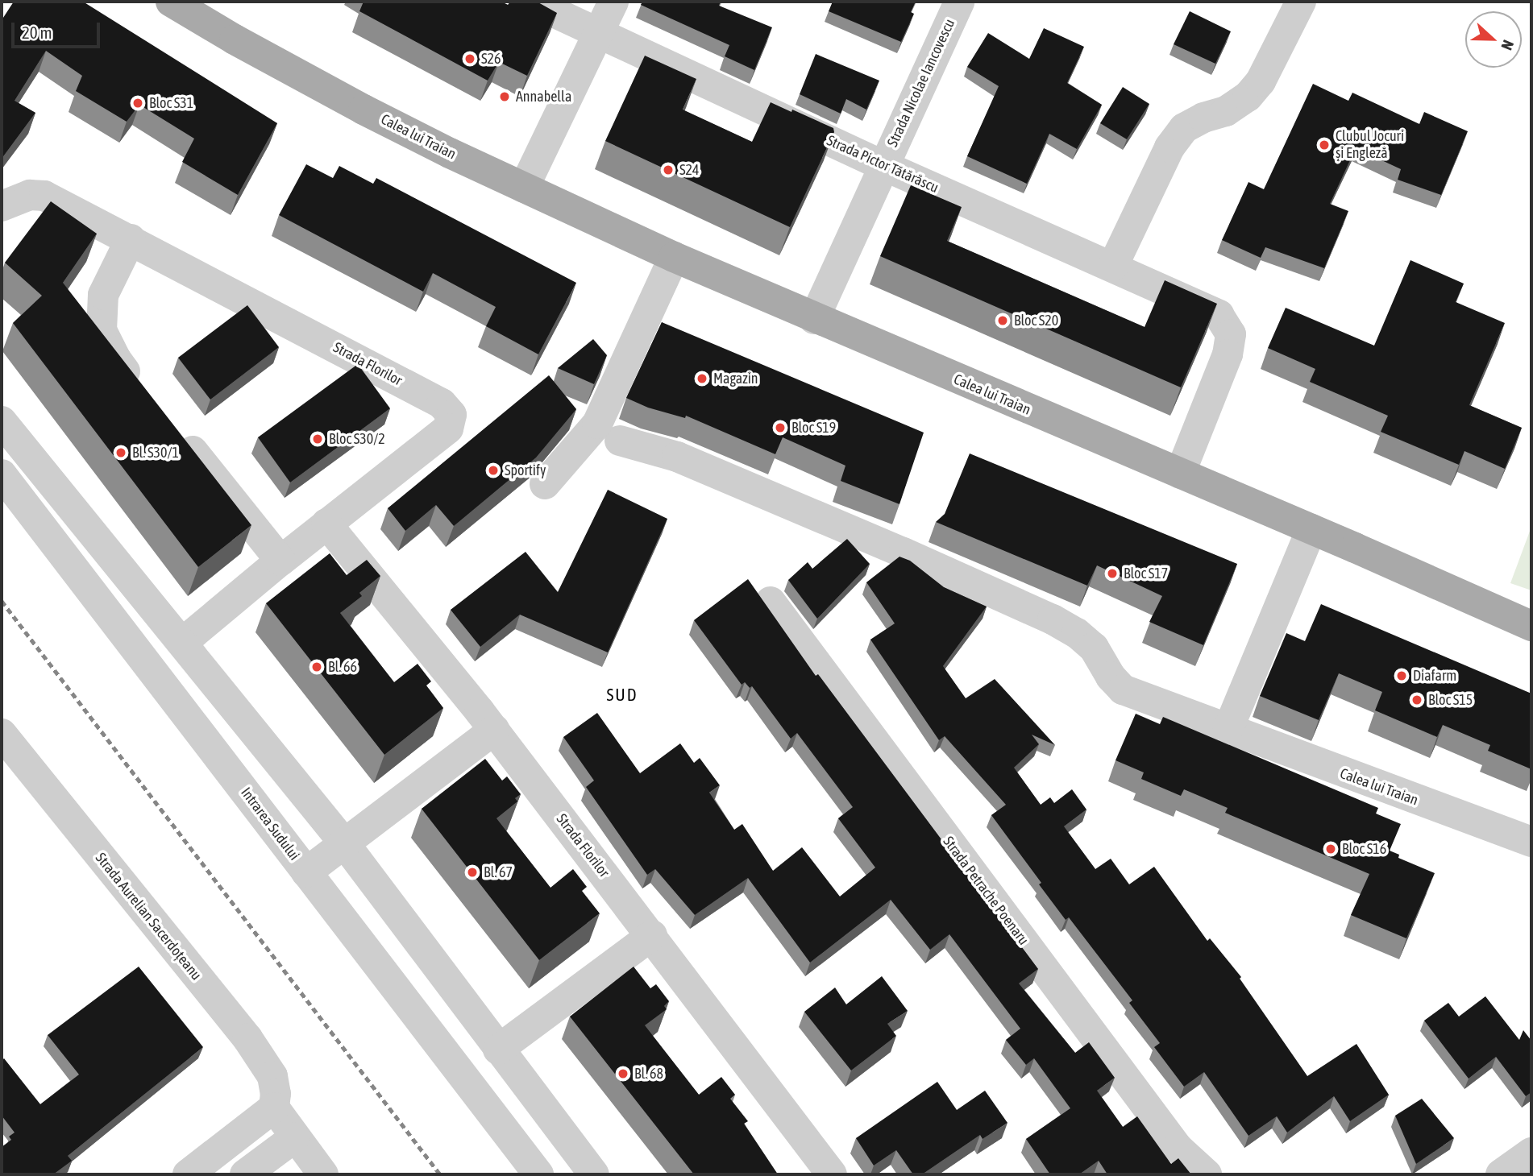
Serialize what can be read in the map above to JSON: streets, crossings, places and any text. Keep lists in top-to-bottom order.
{
  "streets": {
    "main road": ["Calea lui Traian"],
    "street": [
      "Strada Nicolae Iancovescu",
      "Strada Pictor Tătărăscu",
      "Strada Florilor",
      "Intrarea Sudului",
      "Strada Petrache Poenaru",
      "Strada Aurelian Sacerdoțeanu"
    ]
  },
  "crossings": [
    ["Strada Nicolae Iancovescu", "Calea lui Traian"],
    ["Strada Nicolae Iancovescu", "Strada Pictor Tătărăscu"],
    ["Calea lui Traian", "Strada Pictor Tătărăscu"]
  ],
  "districts": ["SUD"],
  "places": [
    "S26",
    "Annabella",
    "Bloc S31",
    "Clubul Jocuri și Engleză",
    "S24",
    "Bloc S20",
    "Magazin",
    "Bloc S19",
    "Bloc S30/2",
    "Bl. S30/1",
    "Sportify",
    "Bloc S17",
    "Bl. 66",
    "Diafarm",
    "Bloc S15",
    "Bloc S16",
    "Bl. 67",
    "Bl. 68"
  ],
  "scale_bar": "20 m",
  "north": "right"
}
